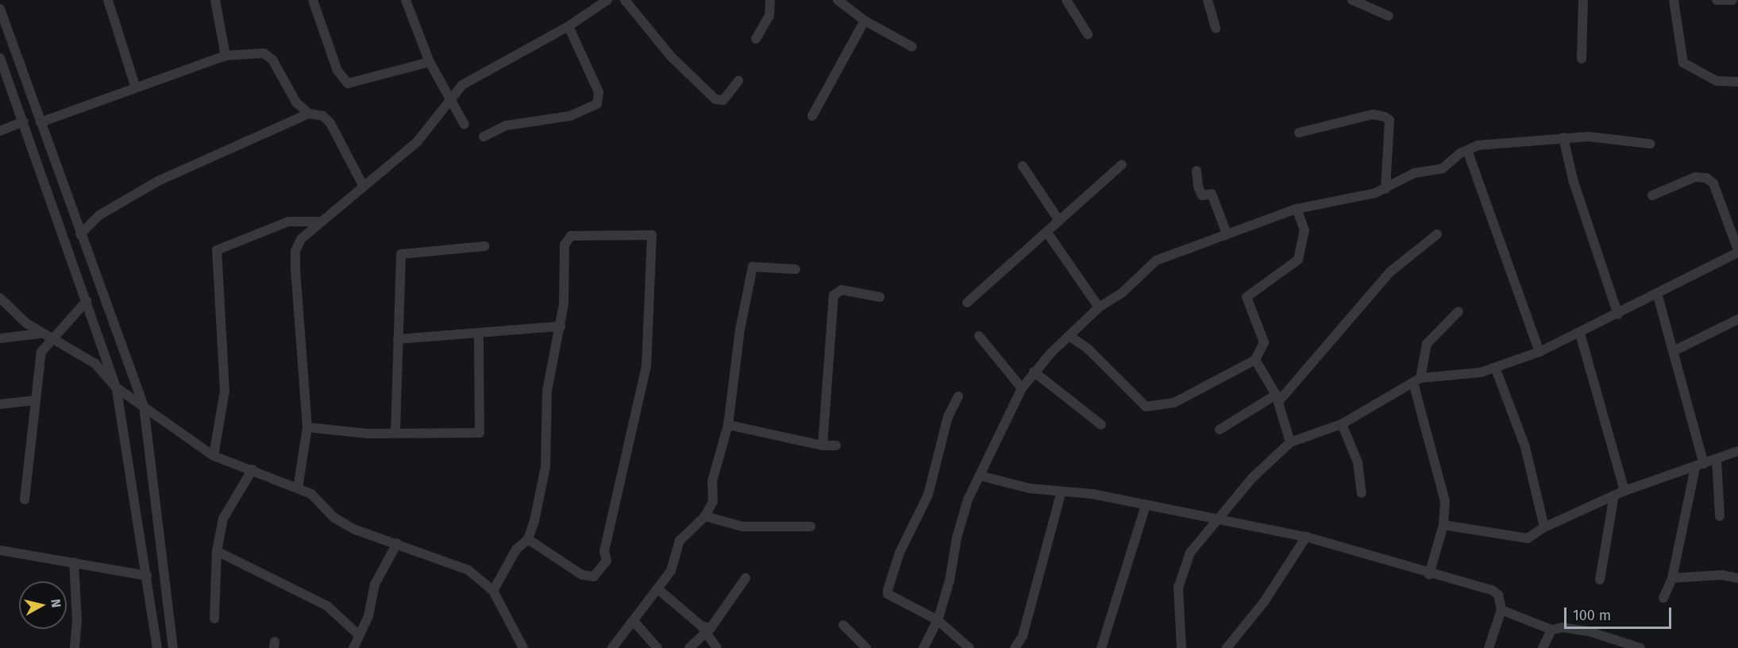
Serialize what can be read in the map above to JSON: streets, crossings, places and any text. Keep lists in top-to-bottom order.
{
  "scale_bar": "100 m",
  "north": "right"
}
